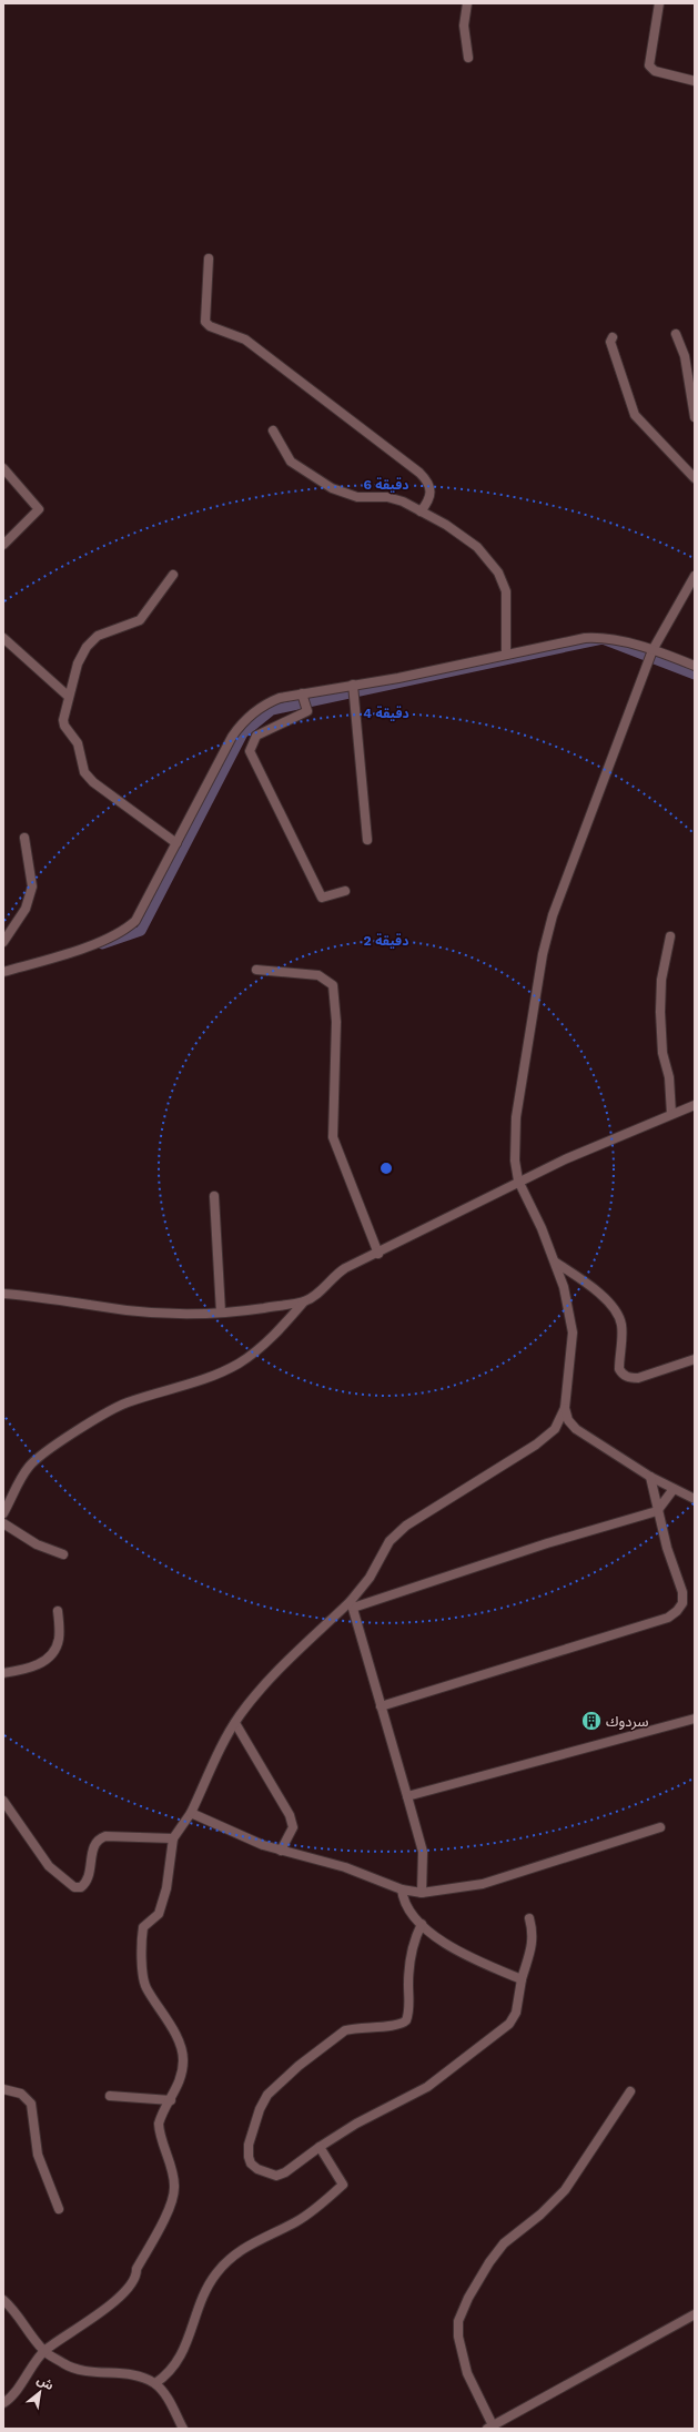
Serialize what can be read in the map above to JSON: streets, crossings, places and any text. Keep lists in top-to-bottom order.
{
  "places": {
    "building": ["سردوك"]
  },
  "north": "top right",
  "rings": ["6 دقيقة", "4 دقيقة", "2 دقيقة"]
}
